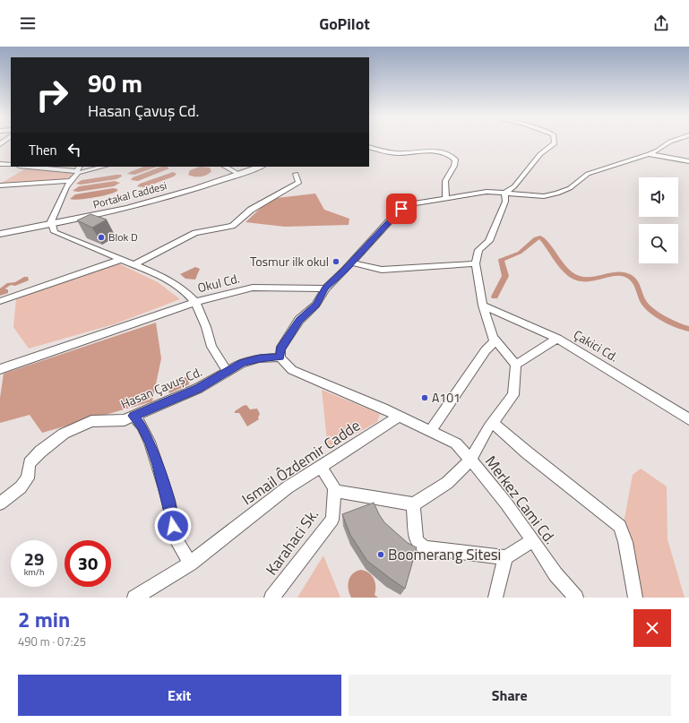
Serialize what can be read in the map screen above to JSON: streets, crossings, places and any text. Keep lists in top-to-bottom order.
{
  "streets": {
    "main road": ["Portakal Caddesi"],
    "street": [
      "Okul Cd.",
      "Çakici Cd.",
      "Hasan Çavuş Cd.",
      "Ismail Ôzdemir Cadde",
      "Merkez Cami Cd.",
      "Karahaci Sk."
    ]
  },
  "places": [
    "Blok D",
    "Tosmur ilk okul",
    "A101",
    "Boomerang Sitesi"
  ],
  "page": {
    "header": "GoPilot",
    "turn": ["90 m", "Hasan Çavuş Cd."],
    "then": "Then",
    "speed": "29 km/h",
    "limit": "30",
    "heading": ["2 min", "490 m · 07:25"],
    "buttons": ["Exit", "Share"]
  }
}
